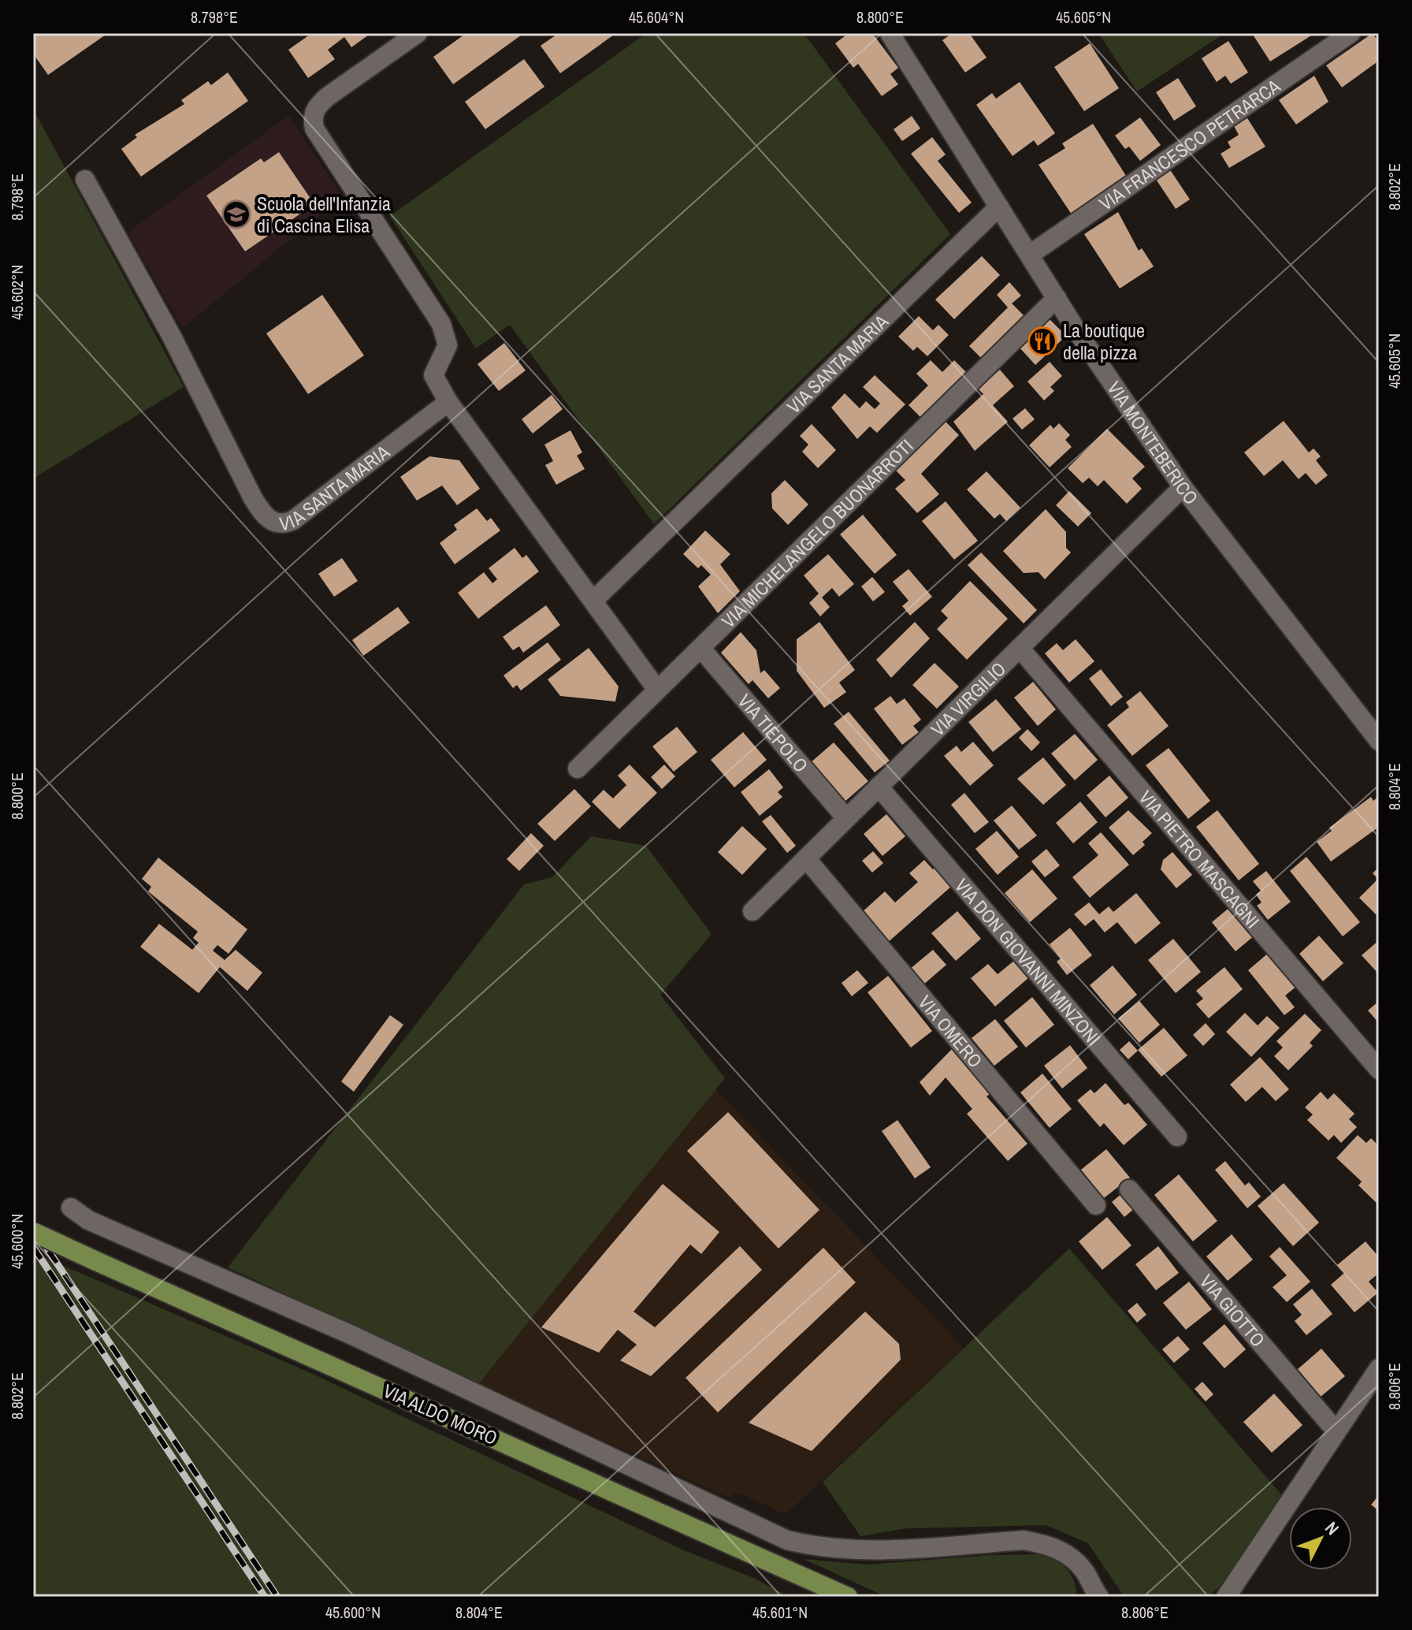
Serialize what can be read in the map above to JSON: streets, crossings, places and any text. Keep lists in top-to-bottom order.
{
  "streets": {
    "main road": ["VIA ALDO MORO"],
    "street": [
      "VIA FRANCESCO PETRARCA",
      "VIA SANTA MARIA",
      "VIA MONTEBERICO",
      "VIA MICHELANGELO BUONARROTI",
      "VIA VIRGILIO",
      "VIA TIEPOLO",
      "VIA PIETRO MASCAGNI",
      "VIA DON GIOVANNI MINZONI",
      "VIA OMERO",
      "VIA GIOTTO"
    ]
  },
  "crossings": [
    ["VIA FRANCESCO PETRARCA", "VIA MONTEBERICO"],
    ["VIA SANTA MARIA", "VIA MONTEBERICO"],
    ["VIA MONTEBERICO", "VIA MICHELANGELO BUONARROTI"],
    ["VIA MONTEBERICO", "VIA VIRGILIO"],
    ["VIA MICHELANGELO BUONARROTI", "VIA TIEPOLO"],
    ["VIA VIRGILIO", "VIA TIEPOLO"],
    ["VIA VIRGILIO", "VIA PIETRO MASCAGNI"],
    ["VIA VIRGILIO", "VIA DON GIOVANNI MINZONI"],
    ["VIA VIRGILIO", "VIA OMERO"]
  ],
  "places": {
    "school or university": ["Scuola dell'Infanzia di Cascina Elisa"],
    "restaurant": ["La boutique della pizza"]
  },
  "north": "top right",
  "coordinates": [
    "8.798°E",
    "45.604°N",
    "8.800°E",
    "45.605°N",
    "8.802°E",
    "45.602°N",
    "8.804°E",
    "45.600°N",
    "8.806°E",
    "45.601°N"
  ]
}
